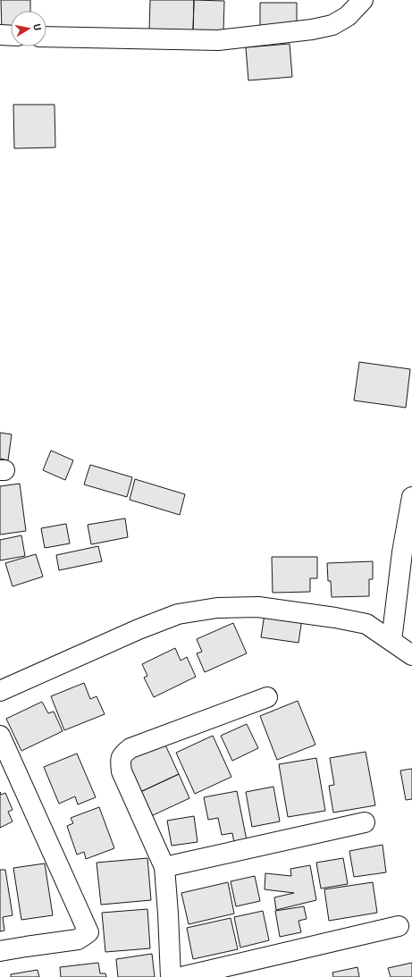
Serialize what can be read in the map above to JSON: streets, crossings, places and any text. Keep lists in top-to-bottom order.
{
  "north": "right"
}
